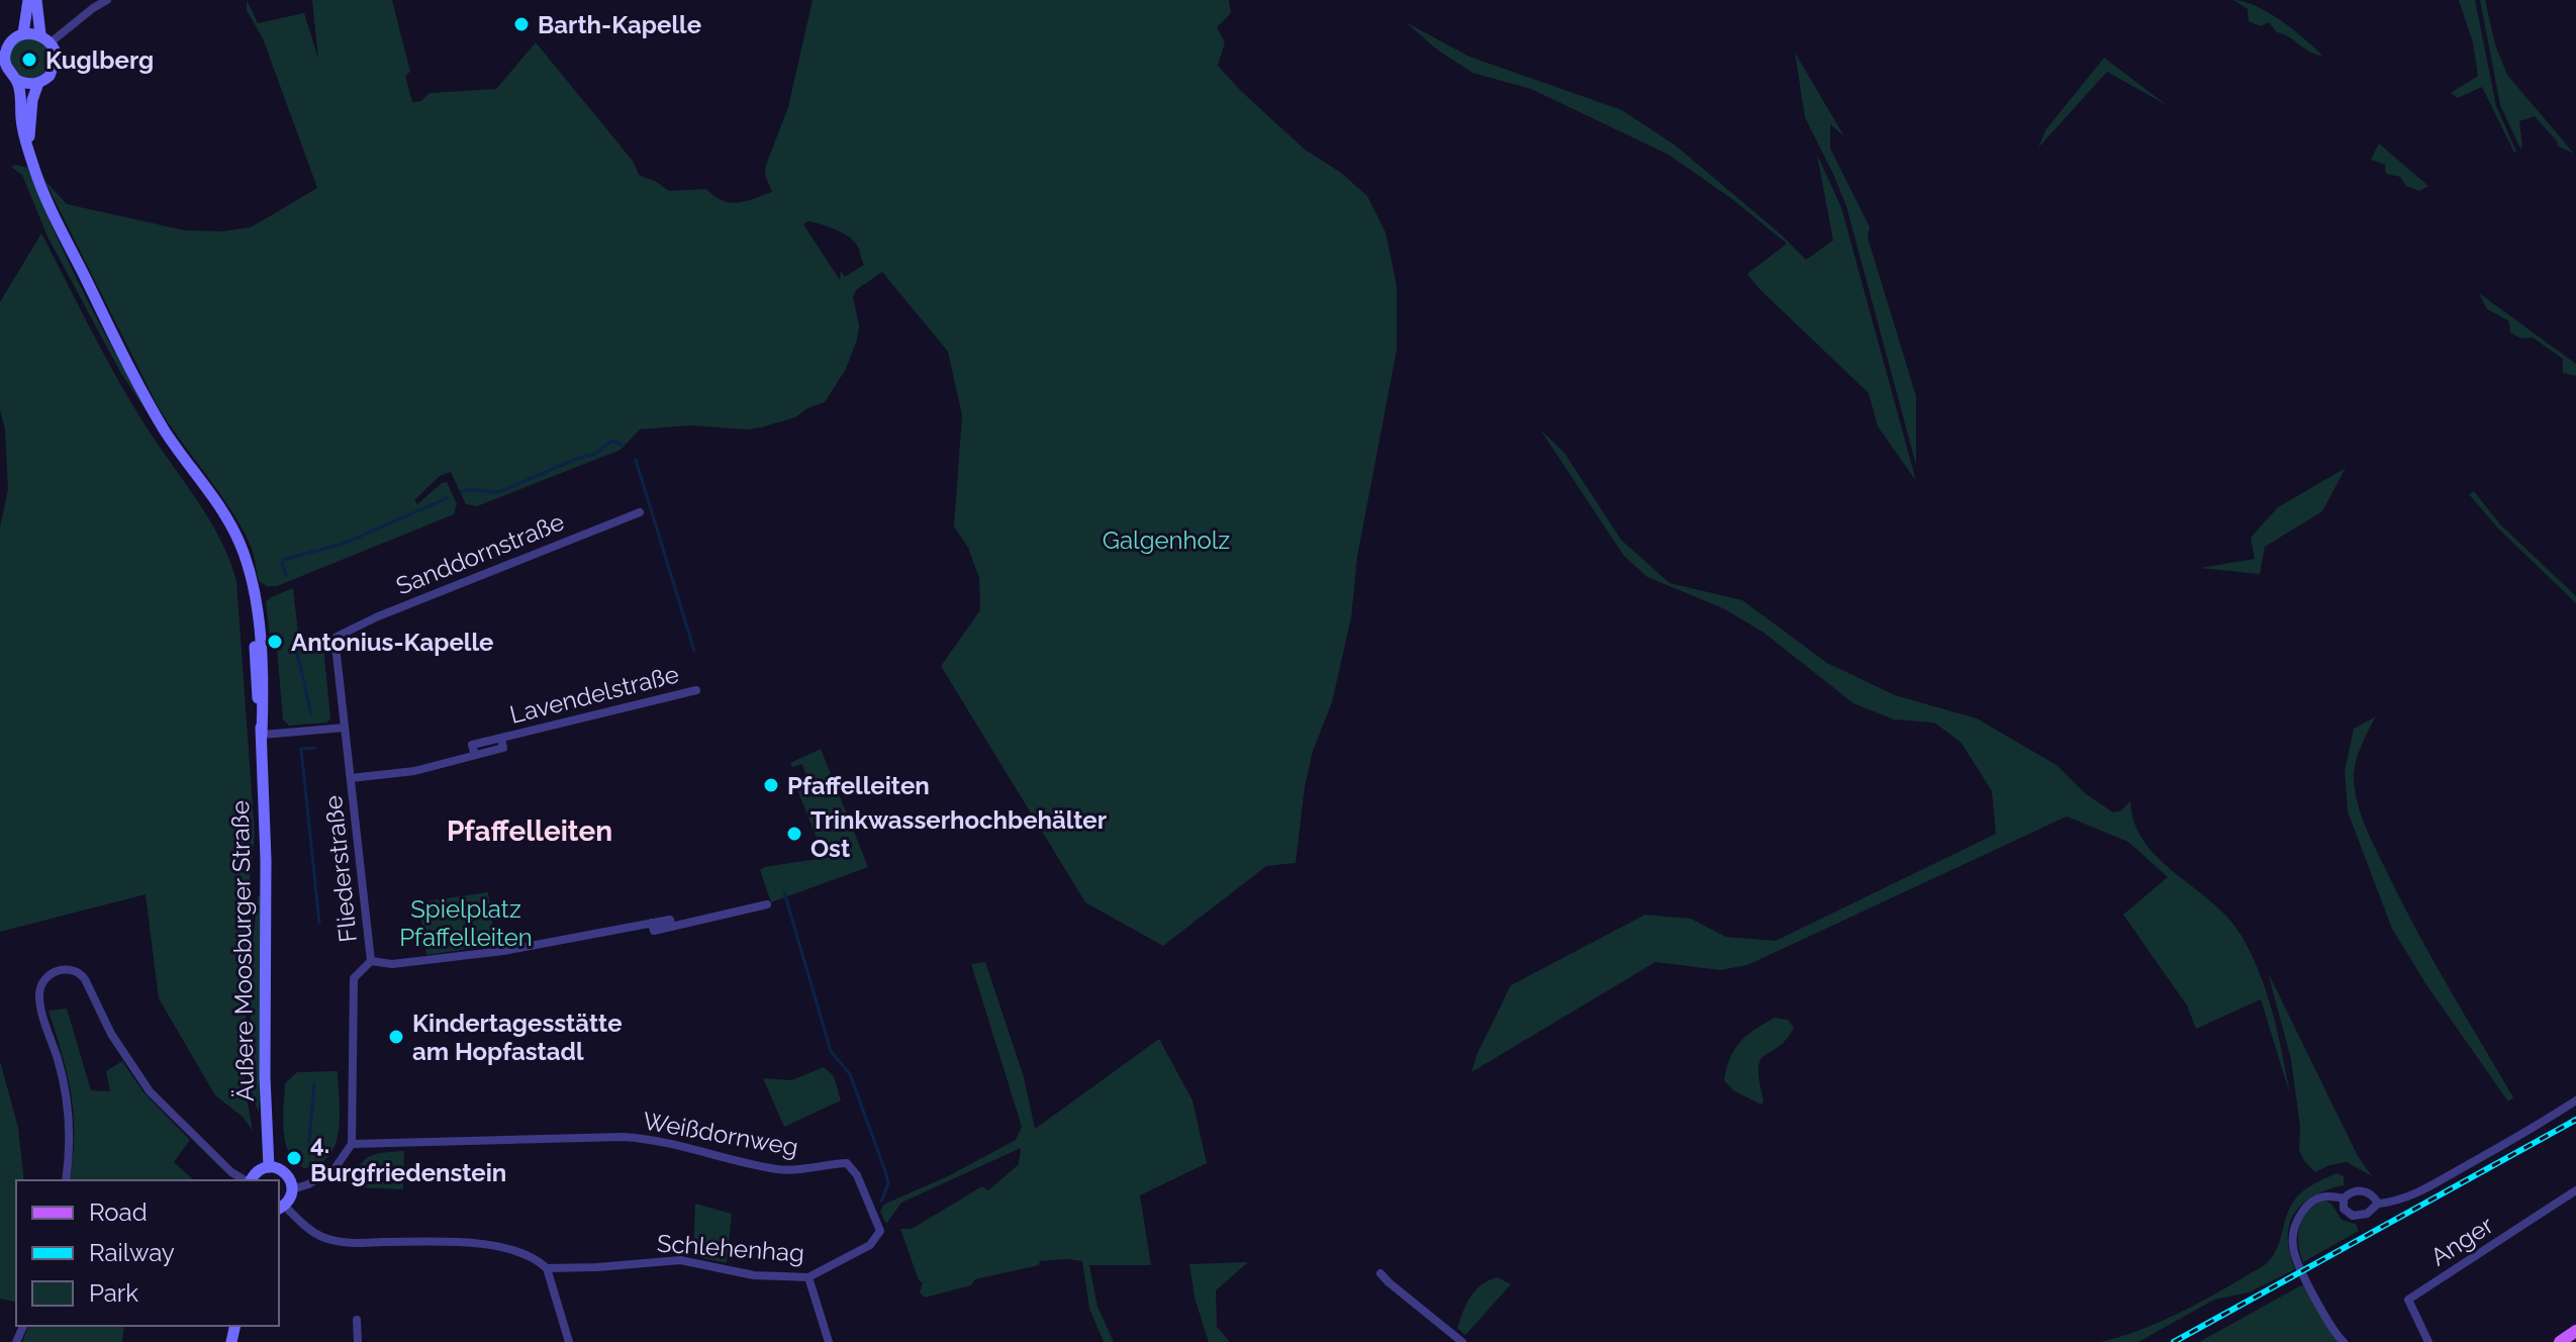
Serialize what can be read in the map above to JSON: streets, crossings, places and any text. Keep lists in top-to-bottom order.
{
  "streets": {
    "street": [
      "Sanddornstraße",
      "Lavendelstraße",
      "Fliederstraße",
      "Äußere Moosburger Straße",
      "Weißdornweg",
      "Anger",
      "Schlehenhag"
    ]
  },
  "crossings": [
    ["Sanddornstraße", "Fliederstraße"],
    ["Lavendelstraße", "Fliederstraße"],
    ["Fliederstraße", "Weißdornweg"],
    ["Weißdornweg", "Schlehenhag"]
  ],
  "districts": ["Pfaffelleiten"],
  "parks": ["Galgenholz", "Spielplatz Pfaffelleiten"],
  "places": [
    "Barth-Kapelle",
    "Kuglberg",
    "Antonius-Kapelle",
    "Pfaffelleiten",
    "Trinkwasserhochbehälter Ost",
    "Kindertagesstätte am Hopfastadl",
    "4. Burgfriedenstein"
  ],
  "legend": ["Road", "Railway", "Park"]
}
